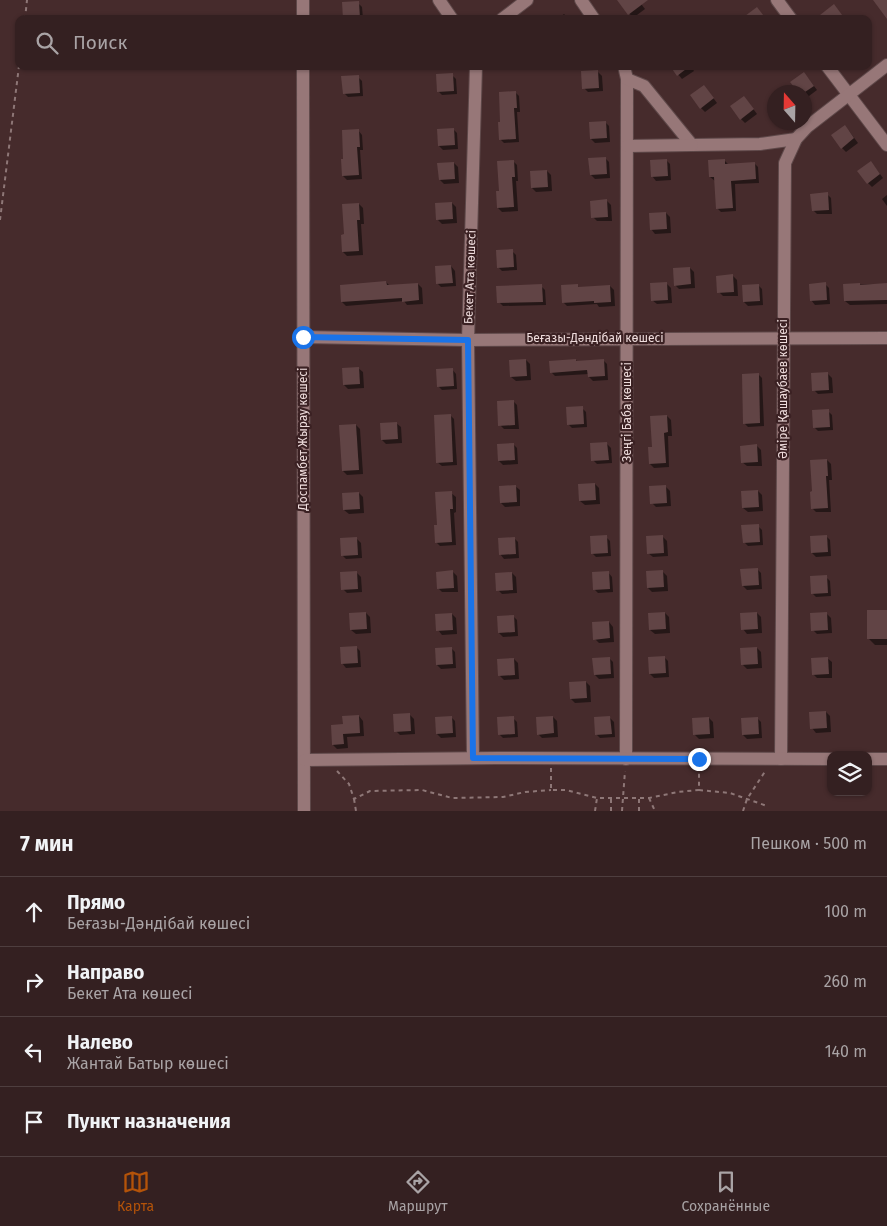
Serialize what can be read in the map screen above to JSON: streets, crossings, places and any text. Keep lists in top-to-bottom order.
{
  "streets": {
    "street": [
      "Бекет Ата көшесі",
      "Беғазы-Дәндібай көшесі",
      "Әміре Қашаубаев көшесі",
      "Зеңгі Баба көшесі",
      "Доспамбет Жырау көшесі"
    ]
  },
  "crossings": [
    ["Бекет Ата көшесі", "Беғазы-Дәндібай көшесі"],
    ["Беғазы-Дәндібай көшесі", "Әміре Қашаубаев көшесі"],
    ["Беғазы-Дәндібай көшесі", "Зеңгі Баба көшесі"],
    ["Беғазы-Дәндібай көшесі", "Доспамбет Жырау көшесі"]
  ],
  "north": "top",
  "page": {
    "search": "Поиск",
    "heading": ["7 мин", "Пешком · 500 m"],
    "list": [
      ["Прямо", "Беғазы-Дәндібай көшесі", "100 m"],
      ["Направо", "Бекет Ата көшесі", "260 m"],
      ["Налево", "Жантай Батыр көшесі", "140 m"],
      "Пункт назначения"
    ],
    "nav": ["Карта", "Маршрут", "Сохранённые"]
  }
}
